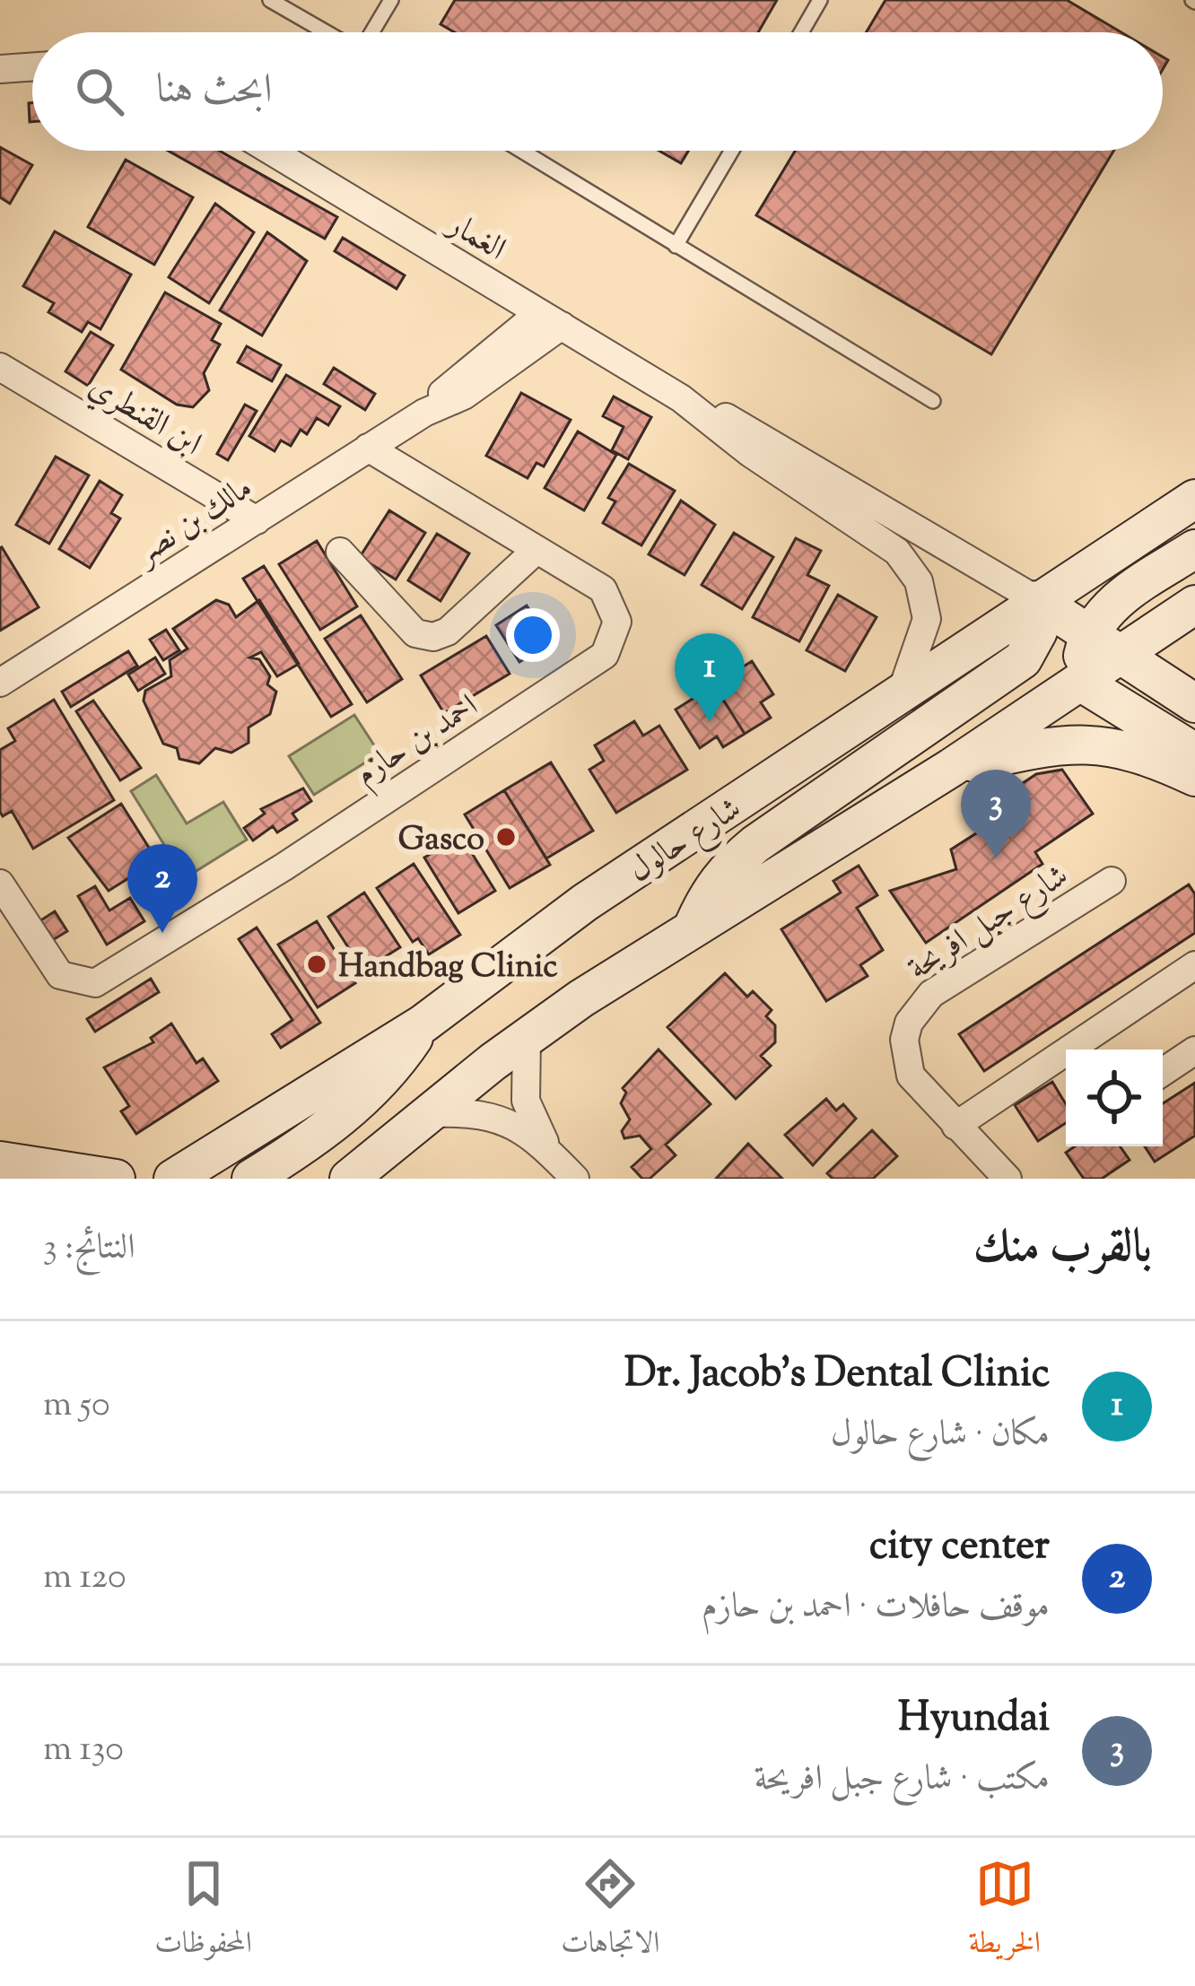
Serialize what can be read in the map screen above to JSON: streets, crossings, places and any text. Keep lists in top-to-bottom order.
{
  "streets": {
    "main road": ["شارع حالول"],
    "street": [
      "الغمار",
      "ابن القنطري",
      "مالك بن نصر",
      "احمد بن حازم",
      "شارع جبل افريحة"
    ]
  },
  "crossings": [
    ["الغمار", "مالك بن نصر"],
    ["الغمار", "شارع حالول"],
    ["ابن القنطري", "مالك بن نصر"],
    ["مالك بن نصر", "احمد بن حازم"]
  ],
  "places": ["Gasco", "Handbag Clinic"],
  "page": {
    "search": "ابحث هنا",
    "pins": ["1", "3", "2"],
    "heading": ["بالقرب منك", "النتائج: 3"],
    "list": [
      {
        "mark": "1",
        "name": "Dr. Jacob's Dental Clinic",
        "note": "مكان · شارع حالول",
        "value": "50 m"
      },
      {
        "mark": "2",
        "name": "city center",
        "note": "موقف حافلات · احمد بن حازم",
        "value": "120 m"
      },
      {
        "mark": "3",
        "name": "Hyundai",
        "note": "مكتب · شارع جبل افريحة",
        "value": "130 m"
      }
    ],
    "nav": ["الخريطة", "الاتجاهات", "المحفوظات"]
  }
}
